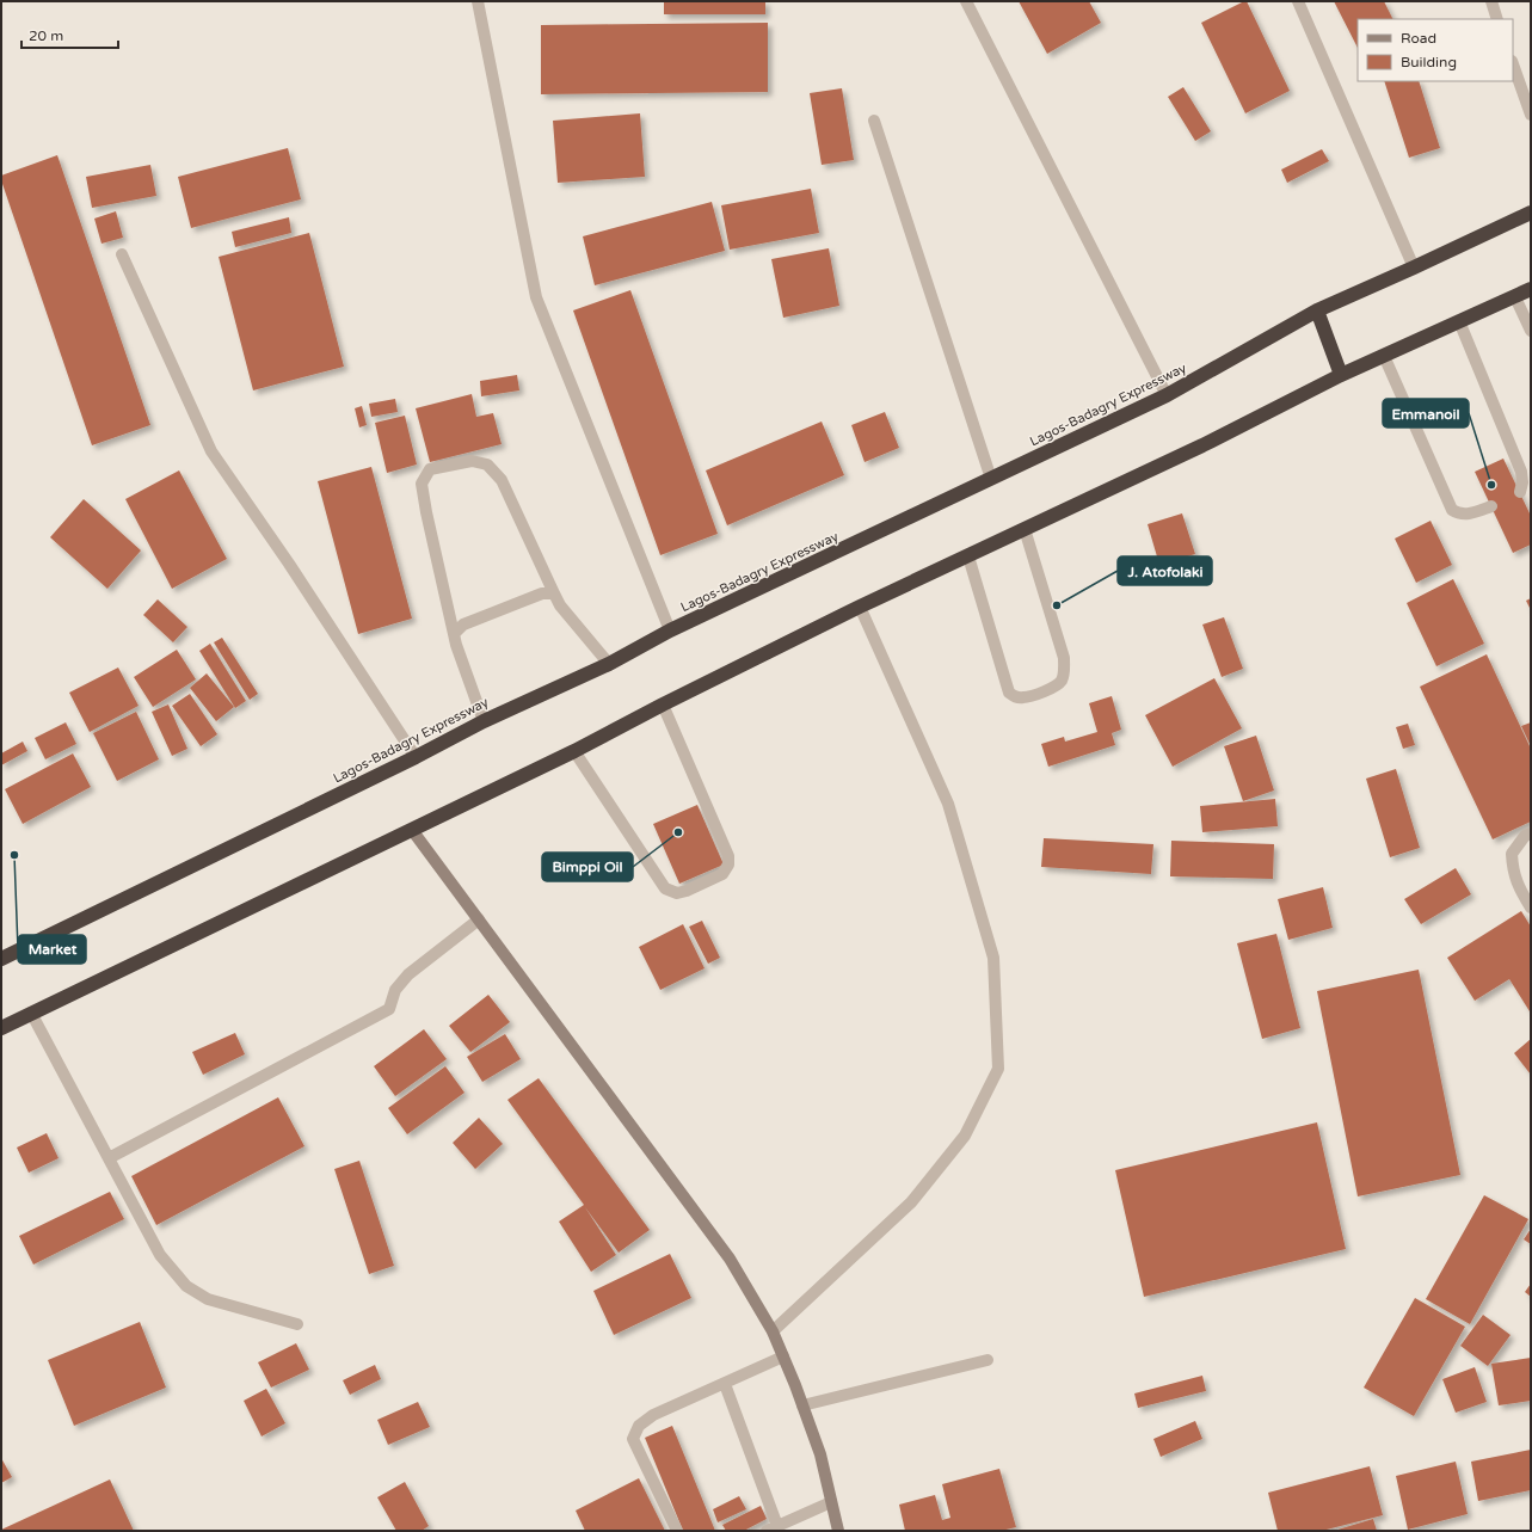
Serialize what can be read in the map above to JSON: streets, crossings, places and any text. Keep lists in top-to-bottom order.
{
  "streets": {
    "highway": ["Lagos-Badagry Expressway"]
  },
  "places": [
    "Emmanoil",
    "J. Atofolaki",
    "Bimppi Oil",
    "Market"
  ],
  "legend": ["Road", "Building"],
  "scale_bar": "20 m"
}
